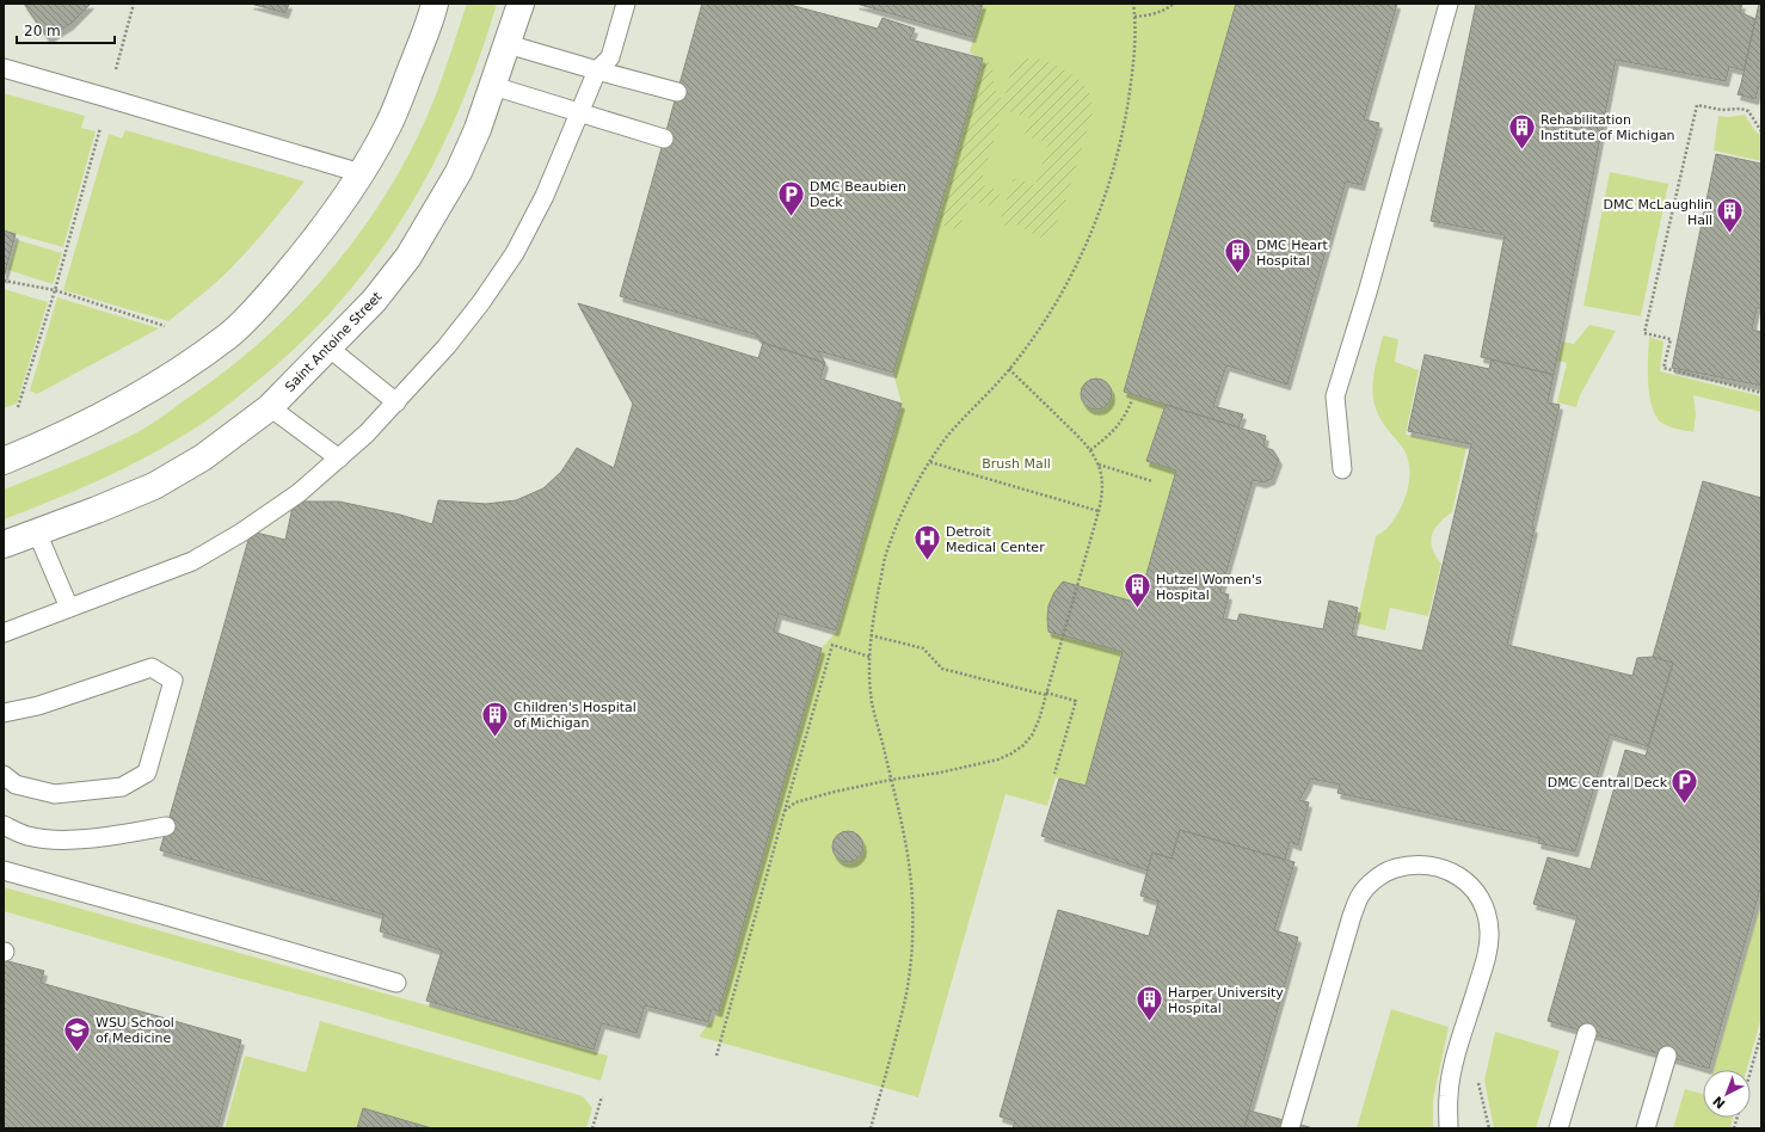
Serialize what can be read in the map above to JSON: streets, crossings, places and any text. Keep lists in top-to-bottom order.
{
  "streets": {
    "street": ["Saint Antoine Street"]
  },
  "parks": ["Brush Mall"],
  "places": {
    "building": [
      "Rehabilitation Institute of Michigan",
      "DMC McLaughlin Hall",
      "DMC Heart Hospital",
      "Hutzel Women's Hospital",
      "Children's Hospital of Michigan",
      "Harper University Hospital"
    ],
    "parking": ["DMC Beaubien Deck", "DMC Central Deck"],
    "hospital": ["Detroit Medical Center"],
    "school or university": ["WSU School of Medicine"]
  },
  "scale_bar": "20 m",
  "north": "bottom left"
}
